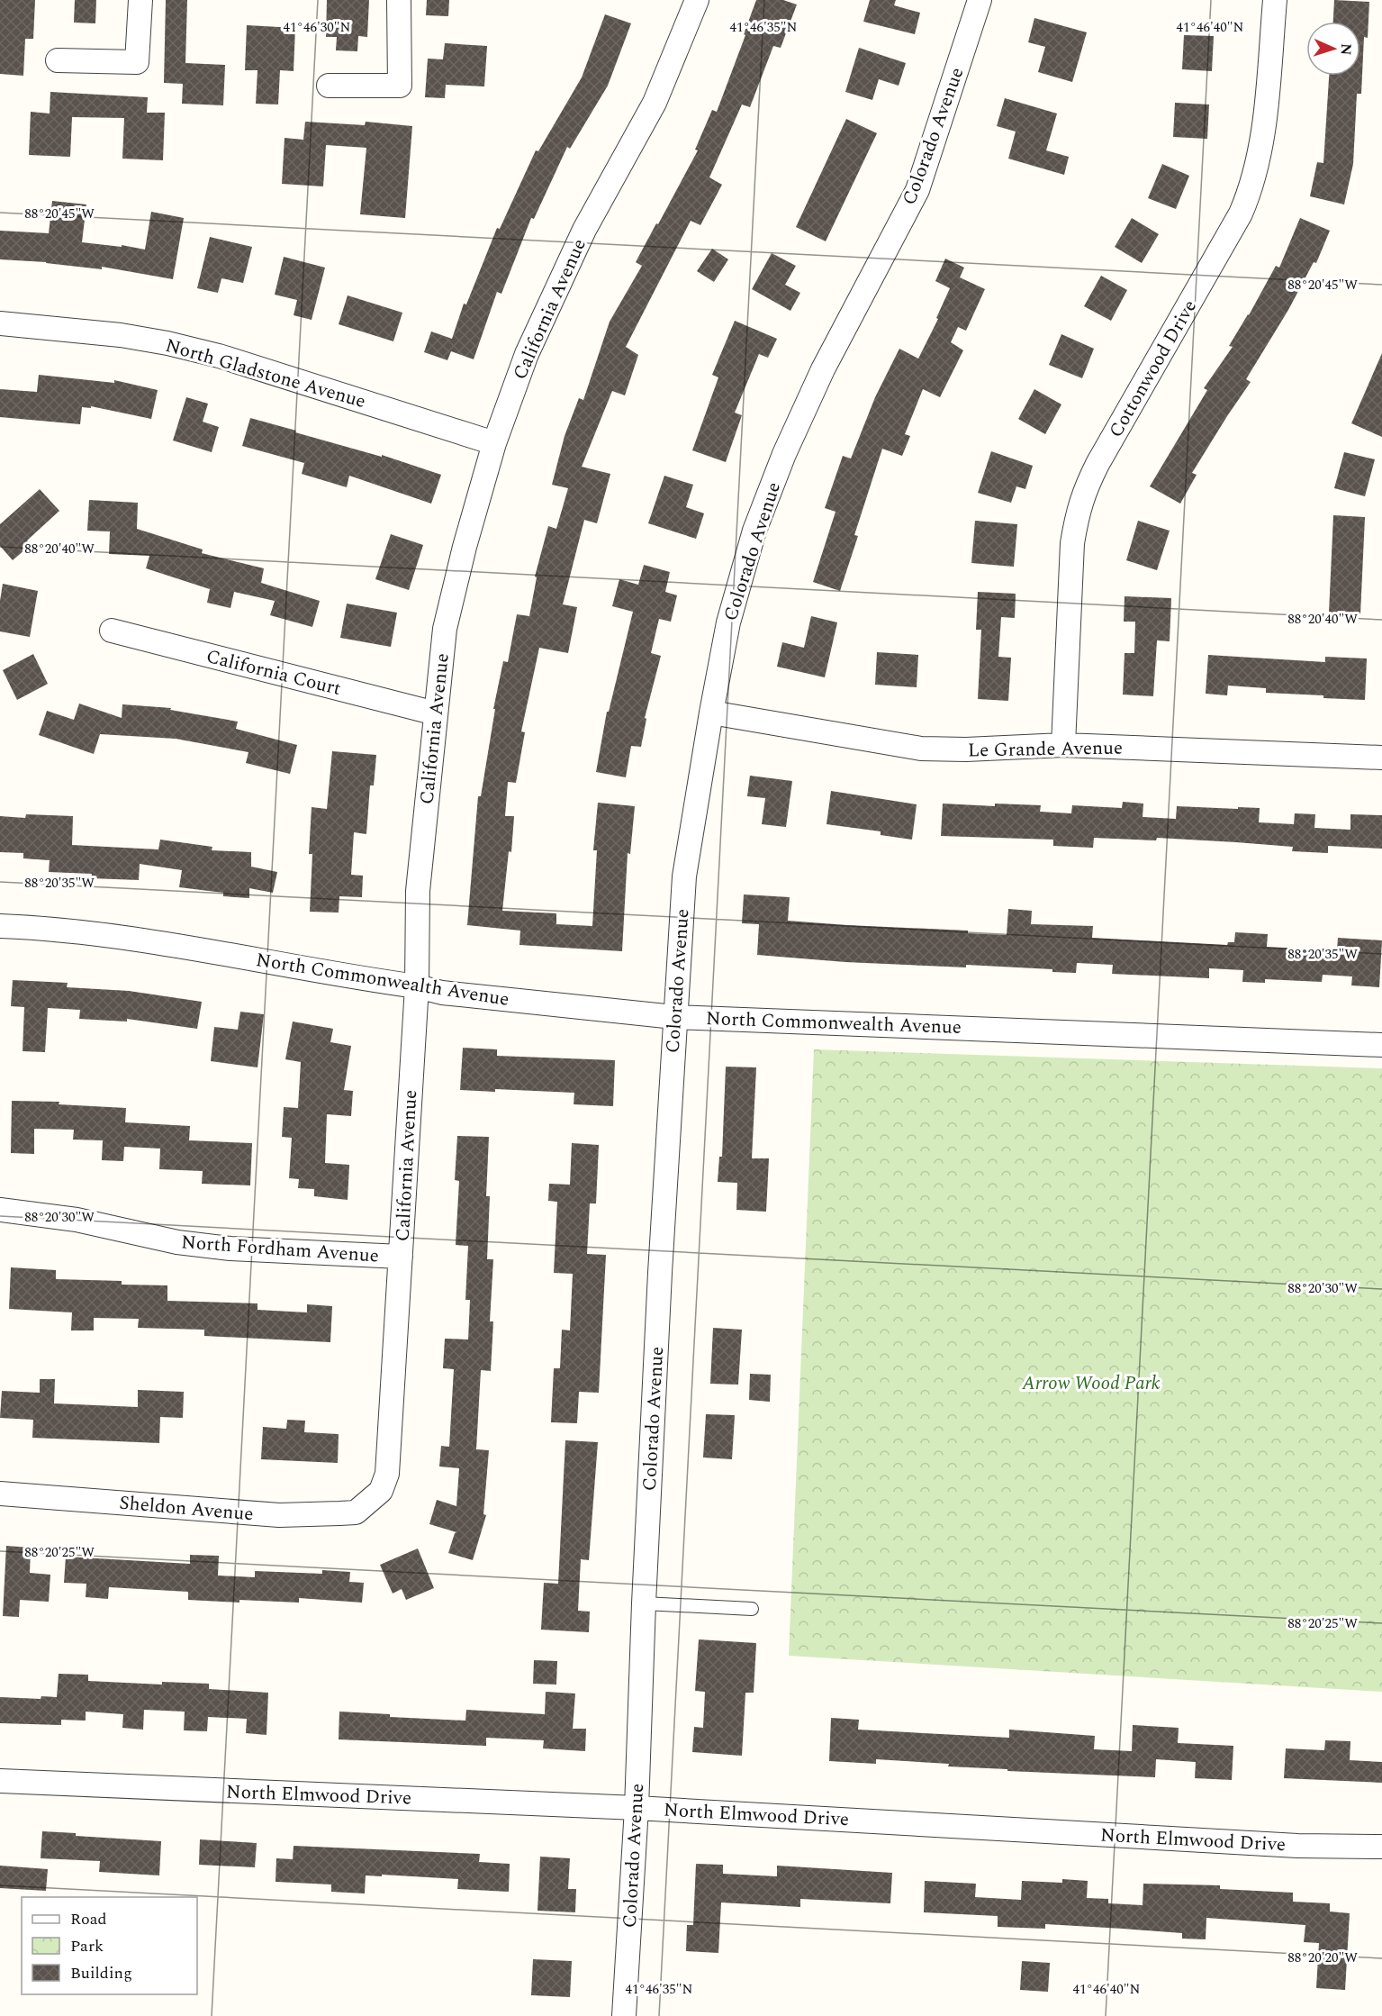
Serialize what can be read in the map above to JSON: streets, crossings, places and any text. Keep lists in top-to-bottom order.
{
  "streets": {
    "street": [
      "Colorado Avenue",
      "California Avenue",
      "Cottonwood Drive",
      "North Gladstone Avenue",
      "California Court",
      "Le Grande Avenue",
      "North Commonwealth Avenue",
      "North Fordham Avenue",
      "Sheldon Avenue",
      "North Elmwood Drive"
    ]
  },
  "crossings": [
    ["Colorado Avenue", "Le Grande Avenue"],
    ["Colorado Avenue", "North Commonwealth Avenue"],
    ["Colorado Avenue", "North Elmwood Drive"],
    ["California Avenue", "North Gladstone Avenue"],
    ["California Avenue", "California Court"],
    ["California Avenue", "North Commonwealth Avenue"],
    ["California Avenue", "North Fordham Avenue"],
    ["California Avenue", "Sheldon Avenue"],
    ["Cottonwood Drive", "Le Grande Avenue"]
  ],
  "parks": ["Arrow Wood Park"],
  "legend": ["Road", "Park", "Building"],
  "north": "right",
  "coordinates": [
    "41°46'30\"N",
    "41°46'35\"N",
    "41°46'40\"N",
    "88°20'45\"W",
    "88°20'40\"W",
    "88°20'35\"W",
    "88°20'30\"W",
    "88°20'25\"W",
    "88°20'20\"W"
  ]
}
